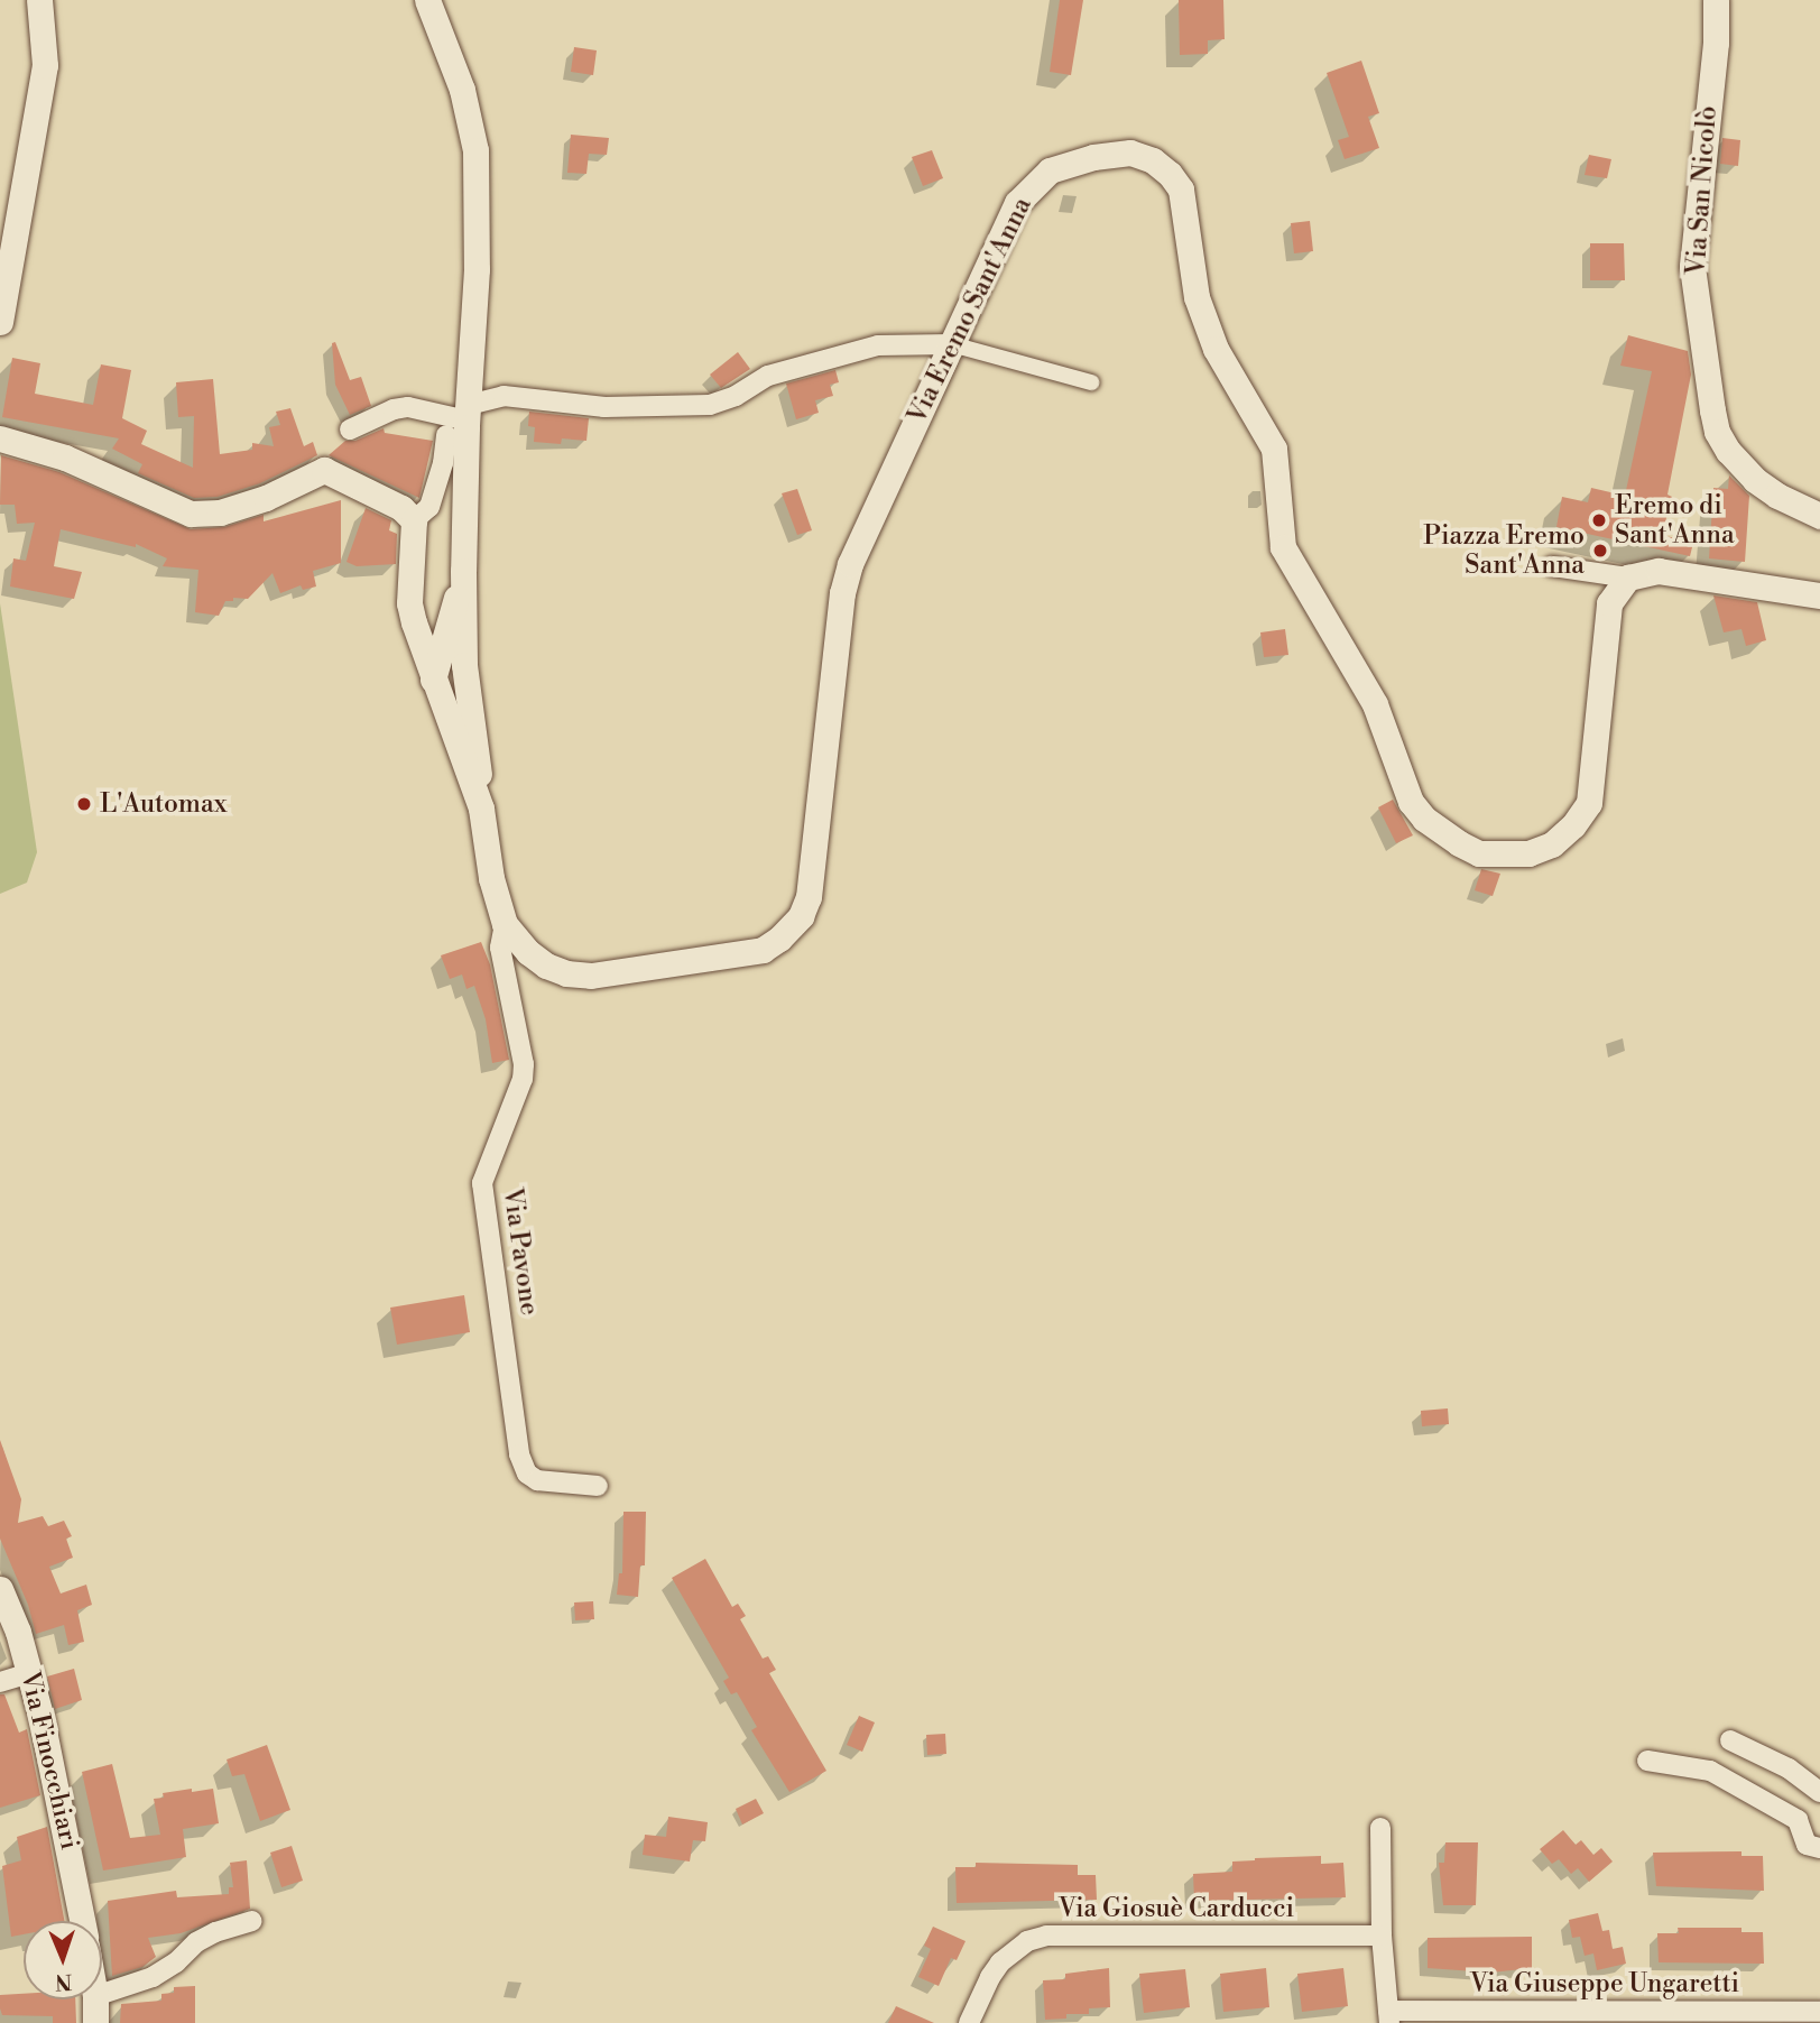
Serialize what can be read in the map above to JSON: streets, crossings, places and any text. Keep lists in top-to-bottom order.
{
  "streets": {
    "street": [
      "Via San Nicolò",
      "Via Eremo Sant'Anna",
      "Via Pavone",
      "Via Finocchiari",
      "Via Giosuè Carducci",
      "Via Giuseppe Ungaretti"
    ]
  },
  "crossings": [
    ["Via Eremo Sant'Anna", "Via Pavone"]
  ],
  "places": ["Eremo di Sant'Anna", "Piazza Eremo Sant'Anna", "L'Automax"],
  "north": "bottom"
}
